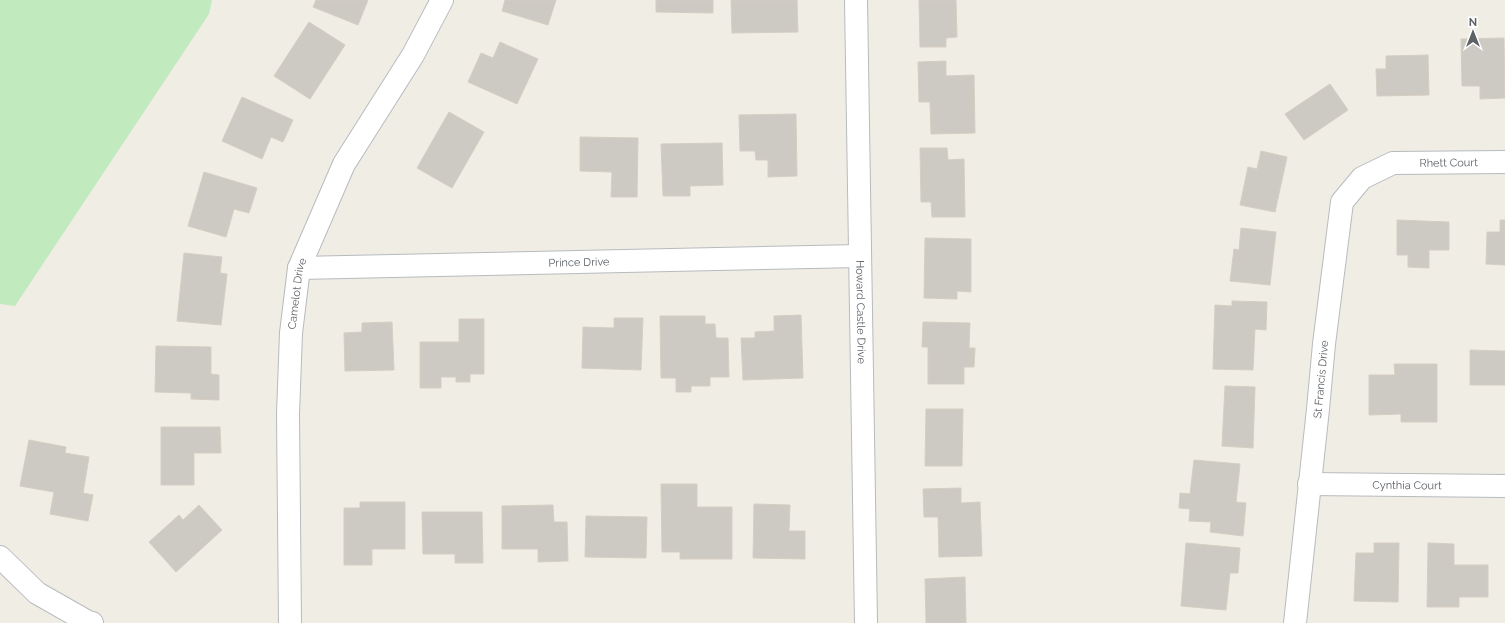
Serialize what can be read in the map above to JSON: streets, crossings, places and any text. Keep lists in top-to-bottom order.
{
  "streets": {
    "street": [
      "Rhett Court",
      "Prince Drive",
      "Camelot Drive",
      "Howard Castle Drive",
      "St Francis Drive",
      "Cynthia Court"
    ]
  },
  "crossings": [
    ["Rhett Court", "St Francis Drive"],
    ["Prince Drive", "Camelot Drive"],
    ["Prince Drive", "Howard Castle Drive"],
    ["St Francis Drive", "Cynthia Court"]
  ],
  "north": "top"
}
